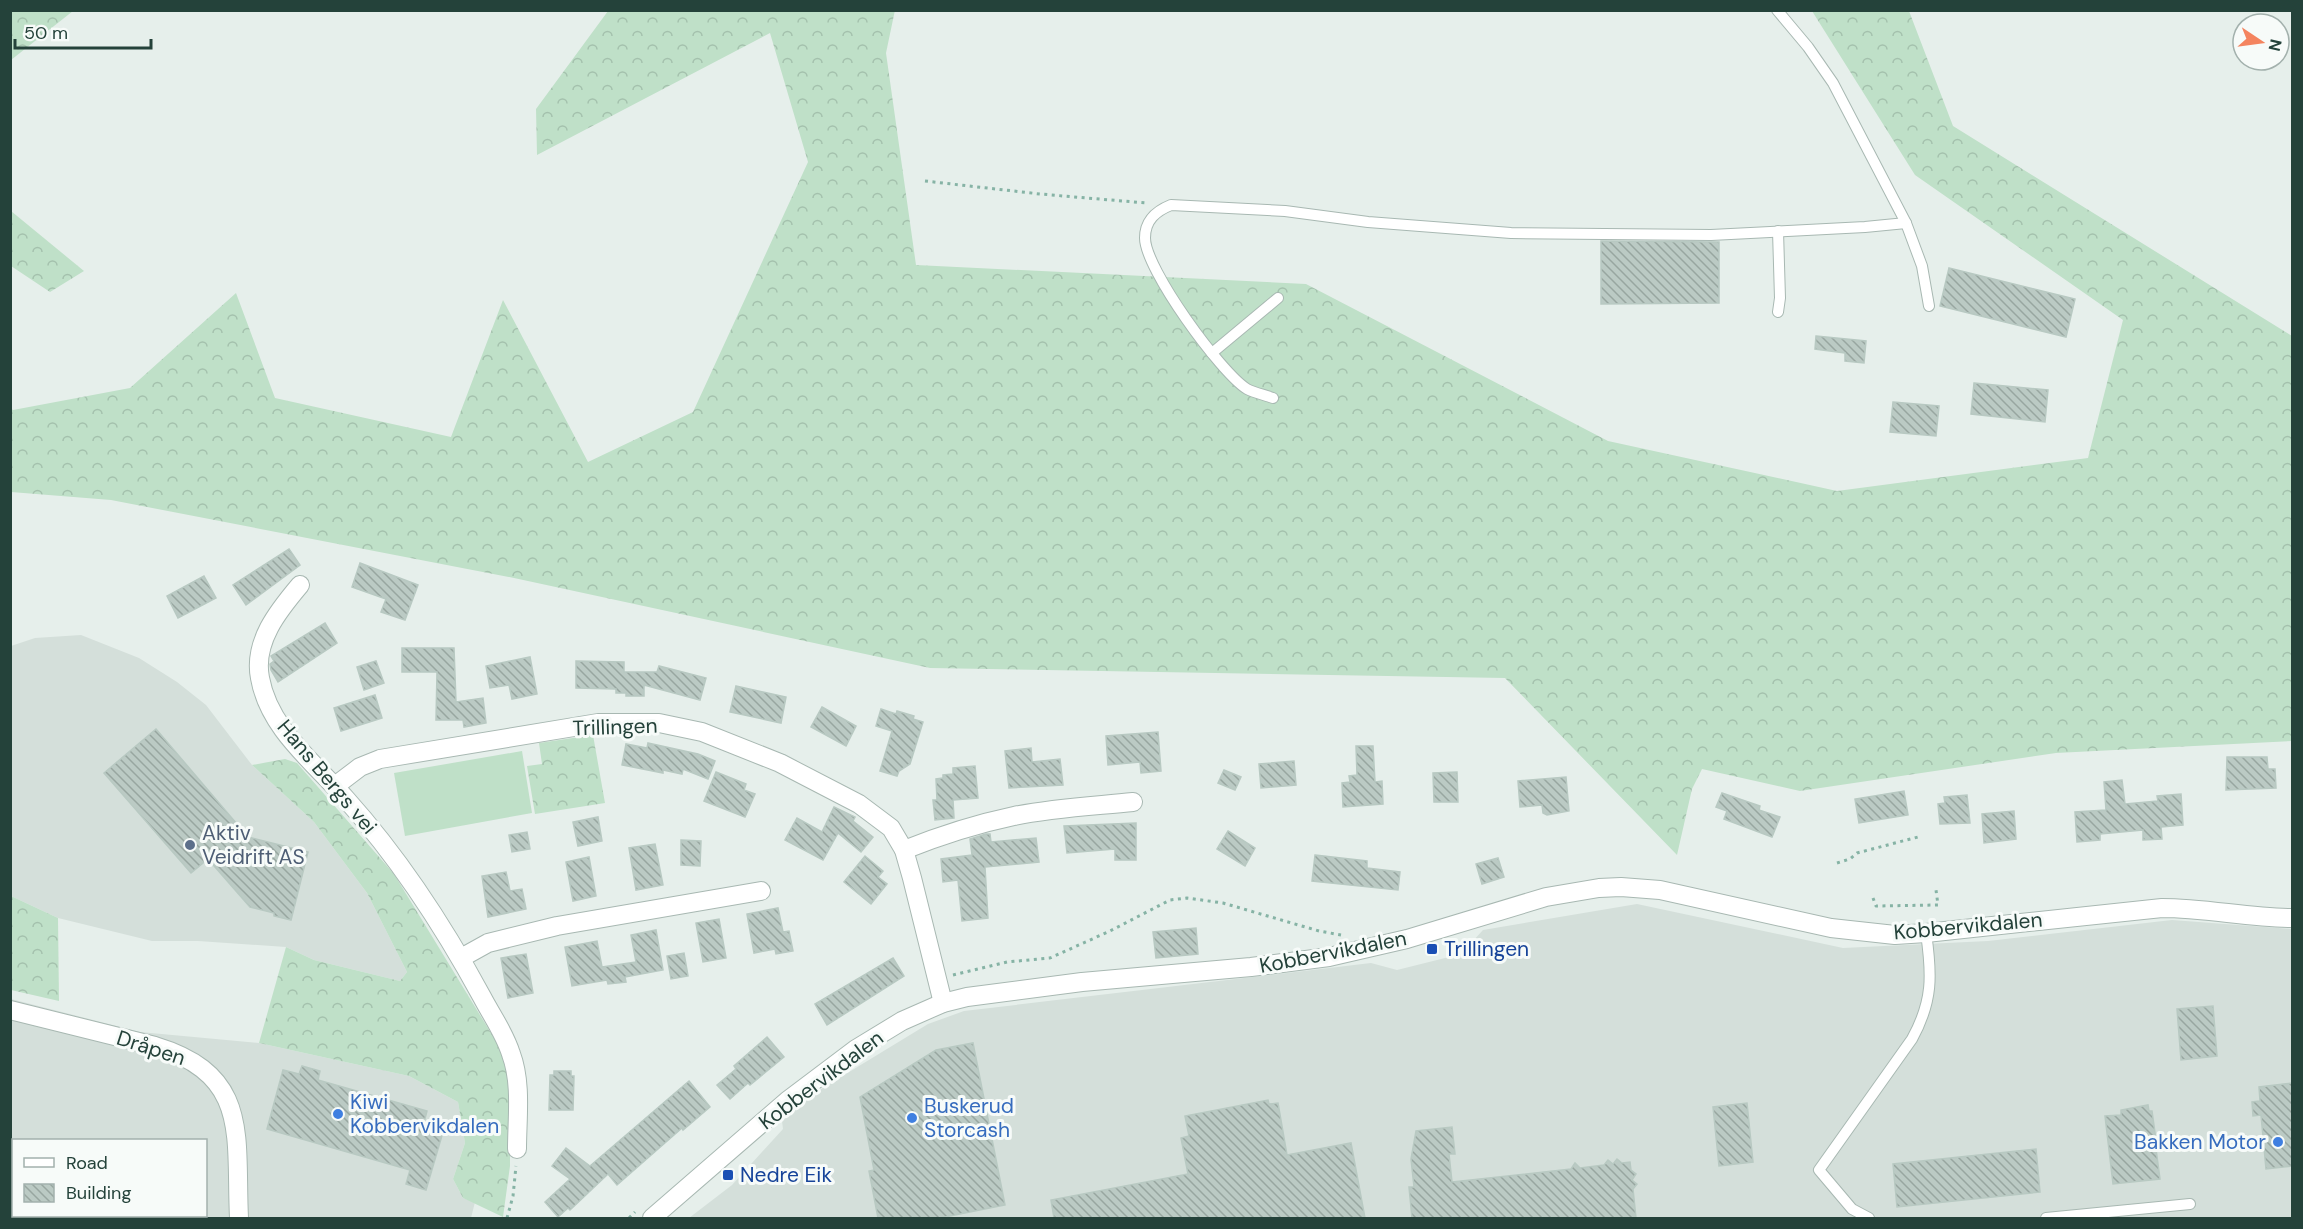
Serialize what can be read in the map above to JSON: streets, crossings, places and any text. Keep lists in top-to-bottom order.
{
  "streets": {
    "street": [
      "Trillingen",
      "Hans Bergs vei",
      "Kobbervikdalen",
      "Dråpen"
    ]
  },
  "crossings": [
    ["Trillingen", "Hans Bergs vei"],
    ["Trillingen", "Kobbervikdalen"]
  ],
  "places": {
    "other": [
      "Aktiv Veidrift AS",
      "Kiwi Kobbervikdalen",
      "Buskerud Storcash",
      "Bakken Motor"
    ],
    "transit": ["Trillingen", "Nedre Eik"]
  },
  "legend": ["Road", "Building"],
  "scale_bar": "50 m",
  "north": "right"
}
